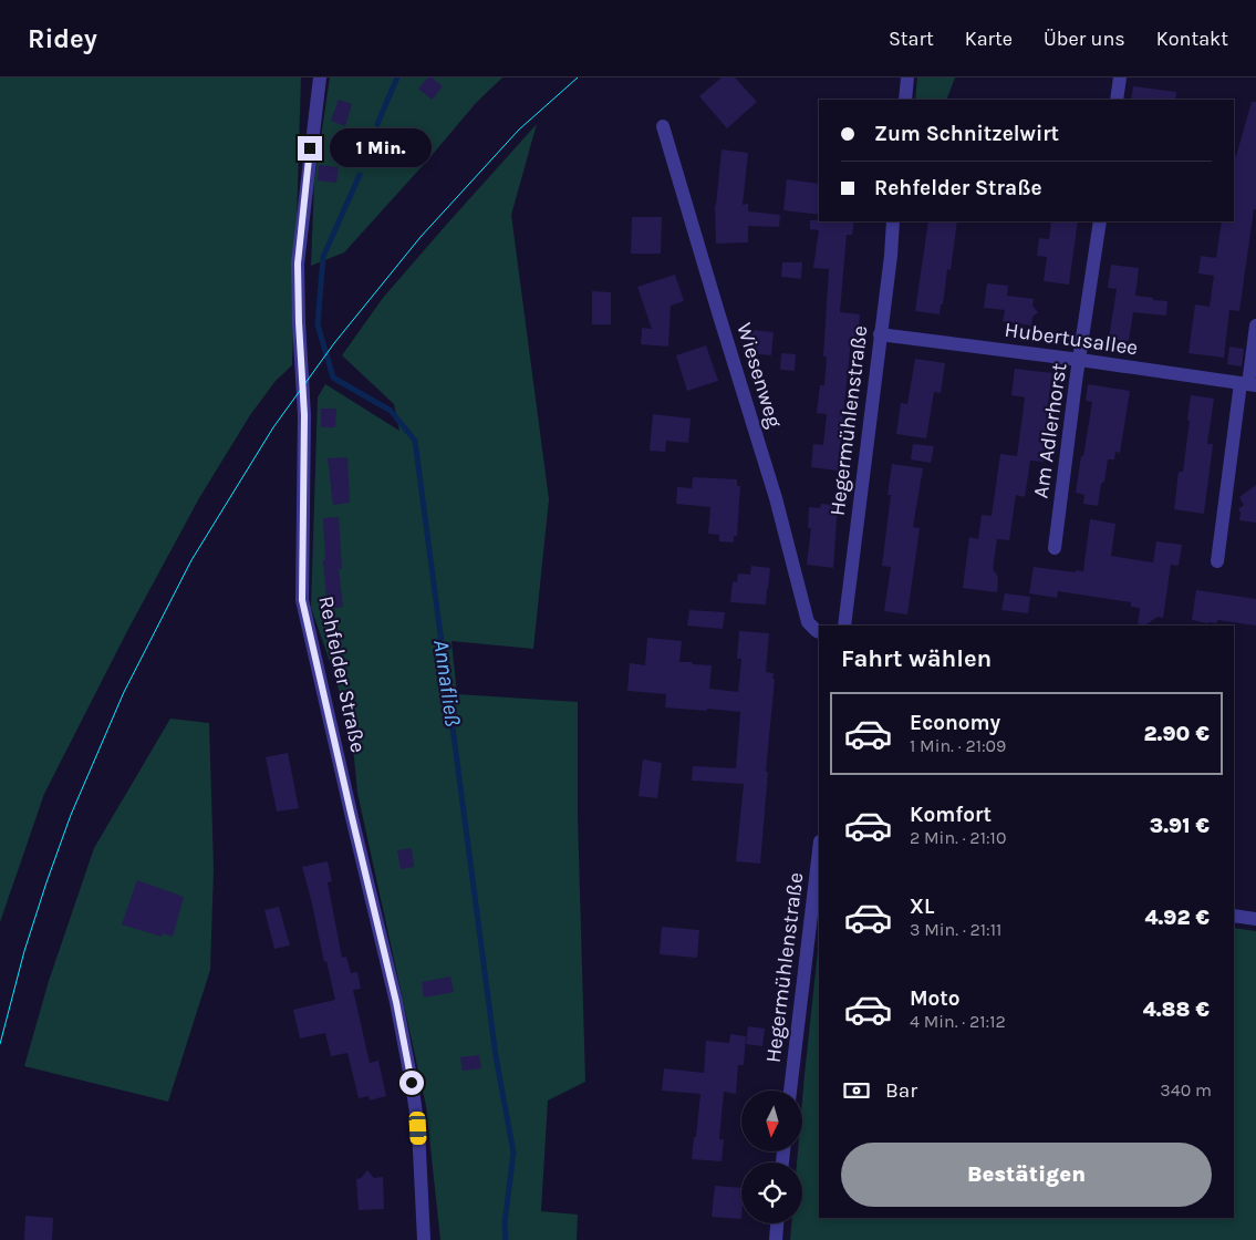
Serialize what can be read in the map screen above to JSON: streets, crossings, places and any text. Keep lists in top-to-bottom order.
{
  "streets": {
    "street": [
      "Hubertusallee",
      "Wiesenweg",
      "Hegermühlenstraße",
      "Am Adlerhorst",
      "Rehfelder Straße"
    ]
  },
  "crossings": [
    ["Hubertusallee", "Hegermühlenstraße"],
    ["Hubertusallee", "Am Adlerhorst"]
  ],
  "water": ["Annafließ"],
  "north": "bottom",
  "page": {
    "header": "Ridey",
    "nav": [
      "Start",
      "Karte",
      "Über uns",
      "Kontakt"
    ],
    "banner": ["Zum Schnitzelwirt", "Rehfelder Straße"],
    "bubble": "1 Min.",
    "heading": "Fahrt wählen",
    "list": [
      {
        "name": "Economy",
        "note": "1 Min. · 21:09",
        "value": "2.90 €"
      },
      {
        "name": "Komfort",
        "note": "2 Min. · 21:10",
        "value": "3.91 €"
      },
      {
        "name": "XL",
        "note": "3 Min. · 21:11",
        "value": "4.92 €"
      },
      {
        "name": "Moto",
        "note": "4 Min. · 21:12",
        "value": "4.88 €"
      }
    ],
    "pay": ["Bar", "340 m"],
    "buttons": "Bestätigen"
  }
}
